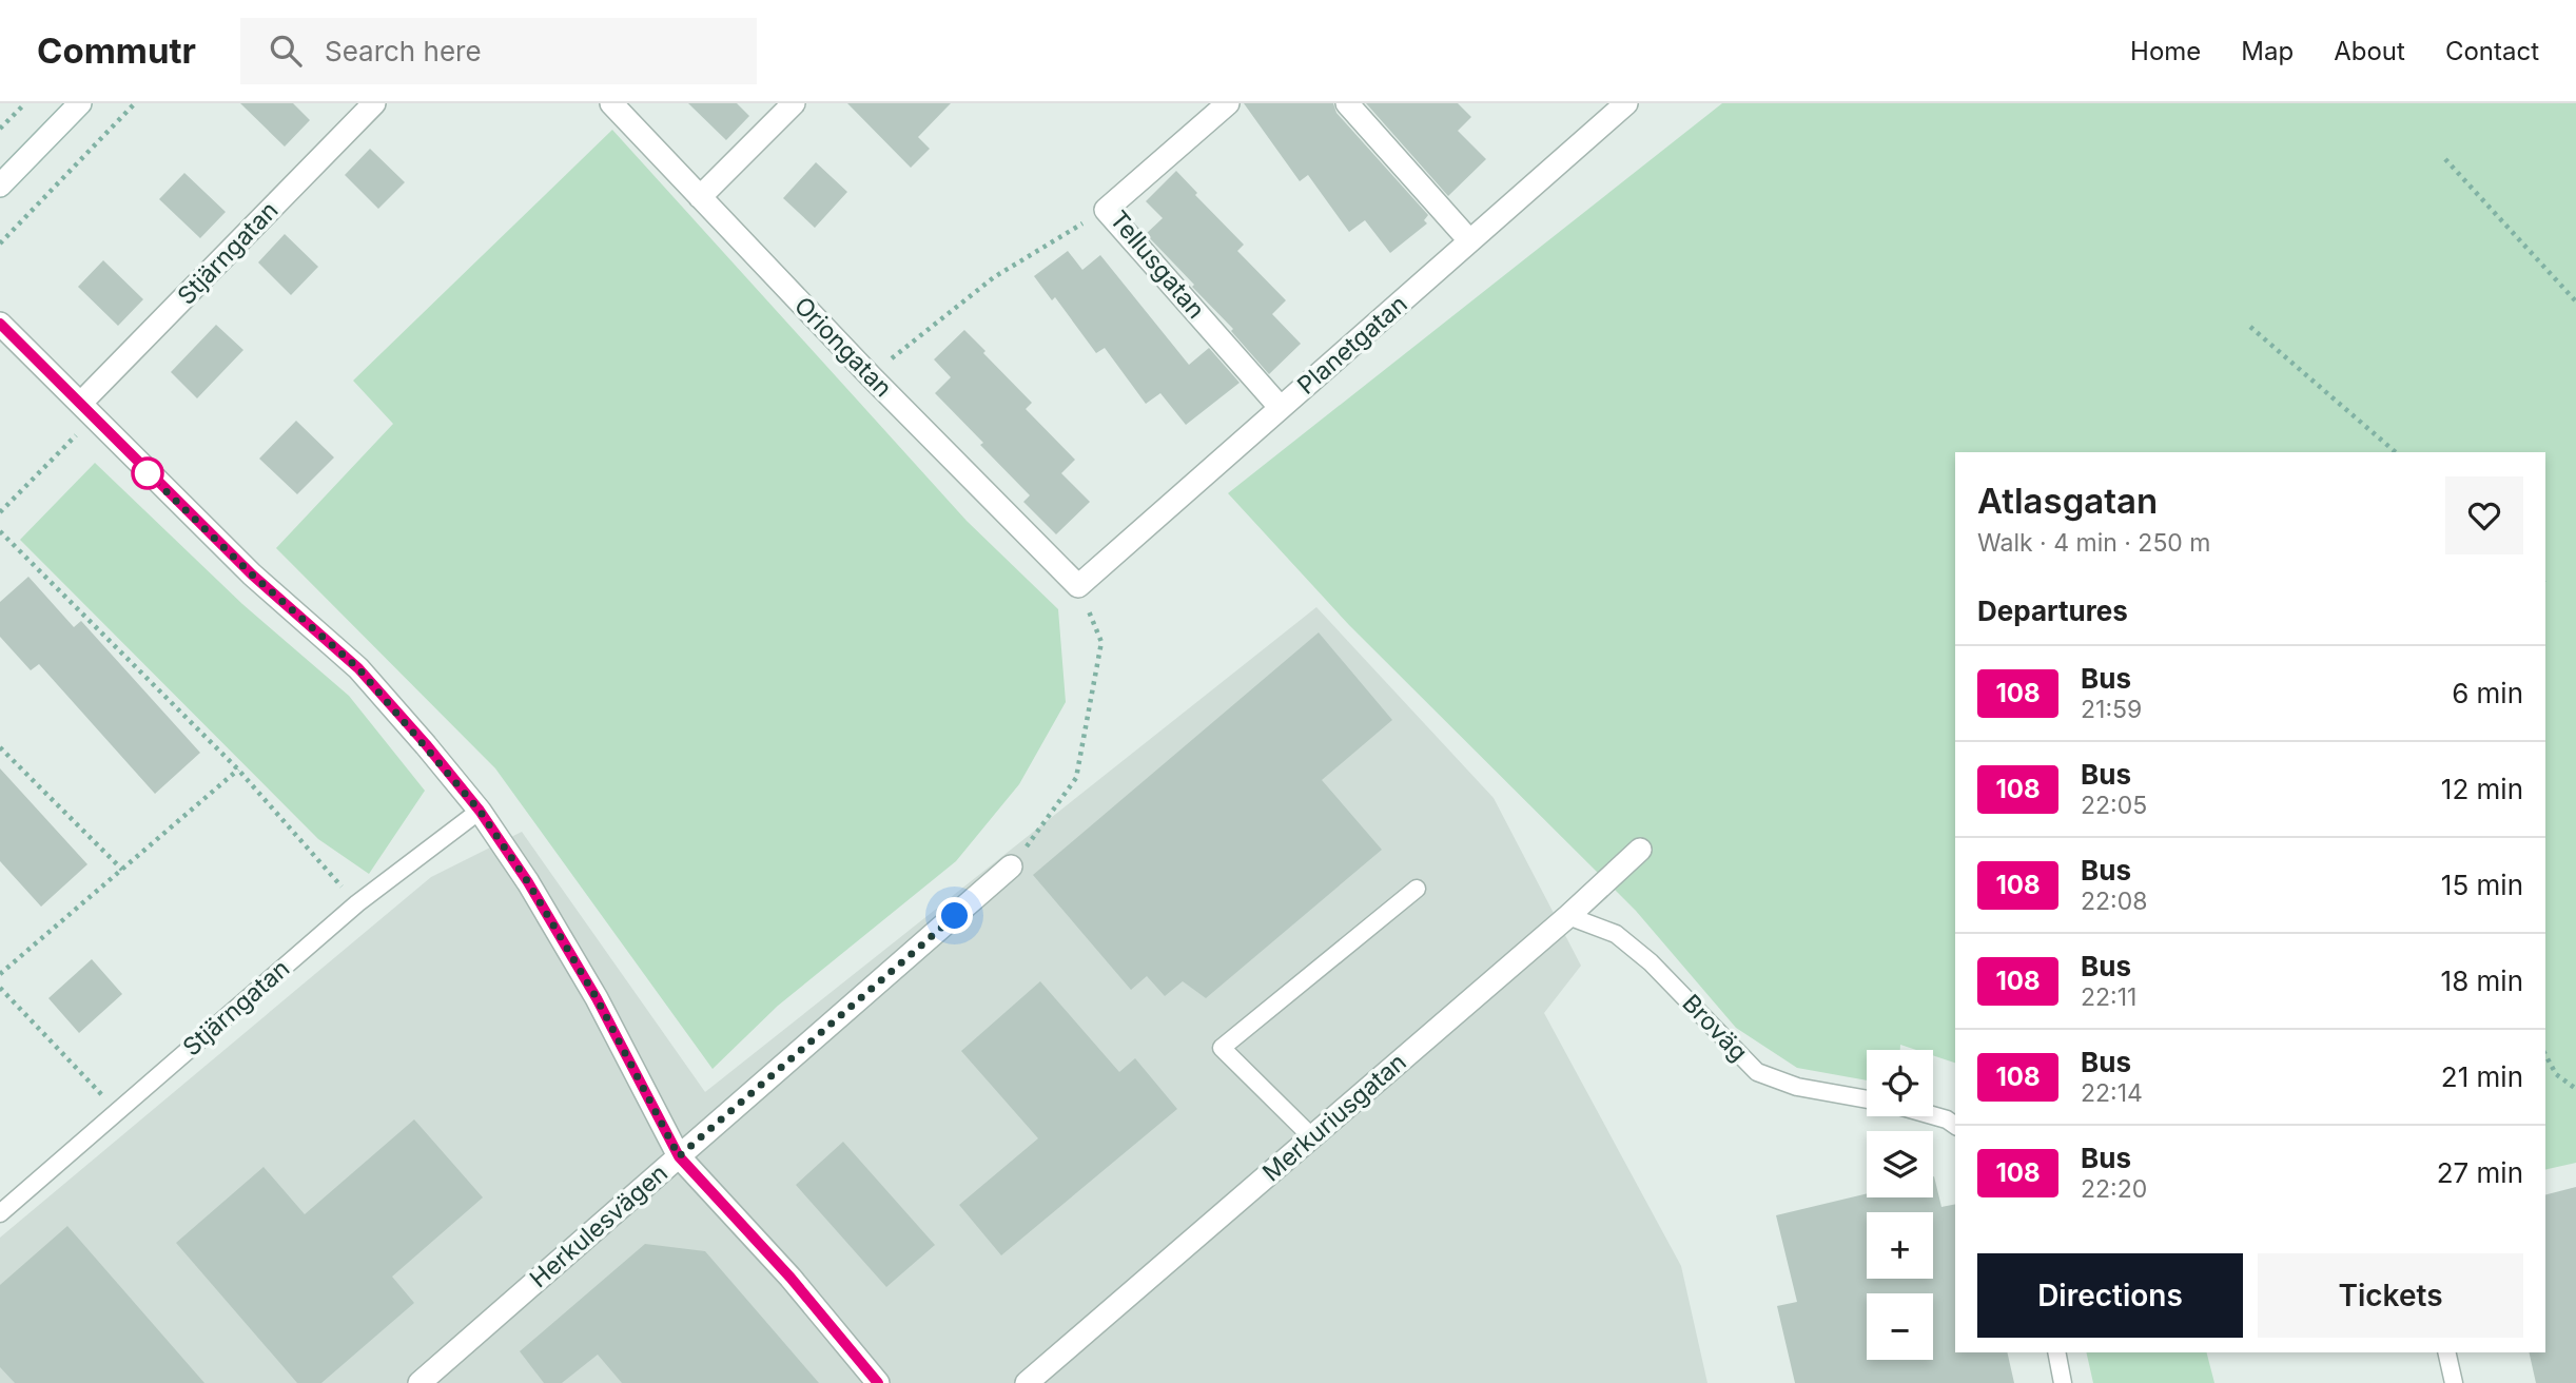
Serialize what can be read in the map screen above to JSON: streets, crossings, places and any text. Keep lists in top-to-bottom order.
{
  "streets": {
    "street": [
      "Stjärngatan",
      "Tellusgatan",
      "Planetgatan",
      "Oriongatan",
      "Merkuriusgatan",
      "Herkulesvägen"
    ],
    "lane": ["Broväg"]
  },
  "crossings": [
    ["Tellusgatan", "Planetgatan"],
    ["Planetgatan", "Oriongatan"],
    ["Broväg", "Merkuriusgatan"]
  ],
  "lines": ["bus line 108"],
  "page": {
    "header": "Commutr",
    "search": "Search here",
    "nav": [
      "Home",
      "Map",
      "About",
      "Contact"
    ],
    "heading": [
      ["Atlasgatan", "Walk · 4 min · 250 m"],
      "Departures"
    ],
    "list": [
      {
        "mark": "108",
        "name": "Bus",
        "note": "21:59",
        "value": "6 min"
      },
      {
        "mark": "108",
        "name": "Bus",
        "note": "22:05",
        "value": "12 min"
      },
      {
        "mark": "108",
        "name": "Bus",
        "note": "22:08",
        "value": "15 min"
      },
      {
        "mark": "108",
        "name": "Bus",
        "note": "22:11",
        "value": "18 min"
      },
      {
        "mark": "108",
        "name": "Bus",
        "note": "22:14",
        "value": "21 min"
      },
      {
        "mark": "108",
        "name": "Bus",
        "note": "22:20",
        "value": "27 min"
      }
    ],
    "map_buttons": ["+", "−"],
    "buttons": ["Directions", "Tickets"]
  }
}
